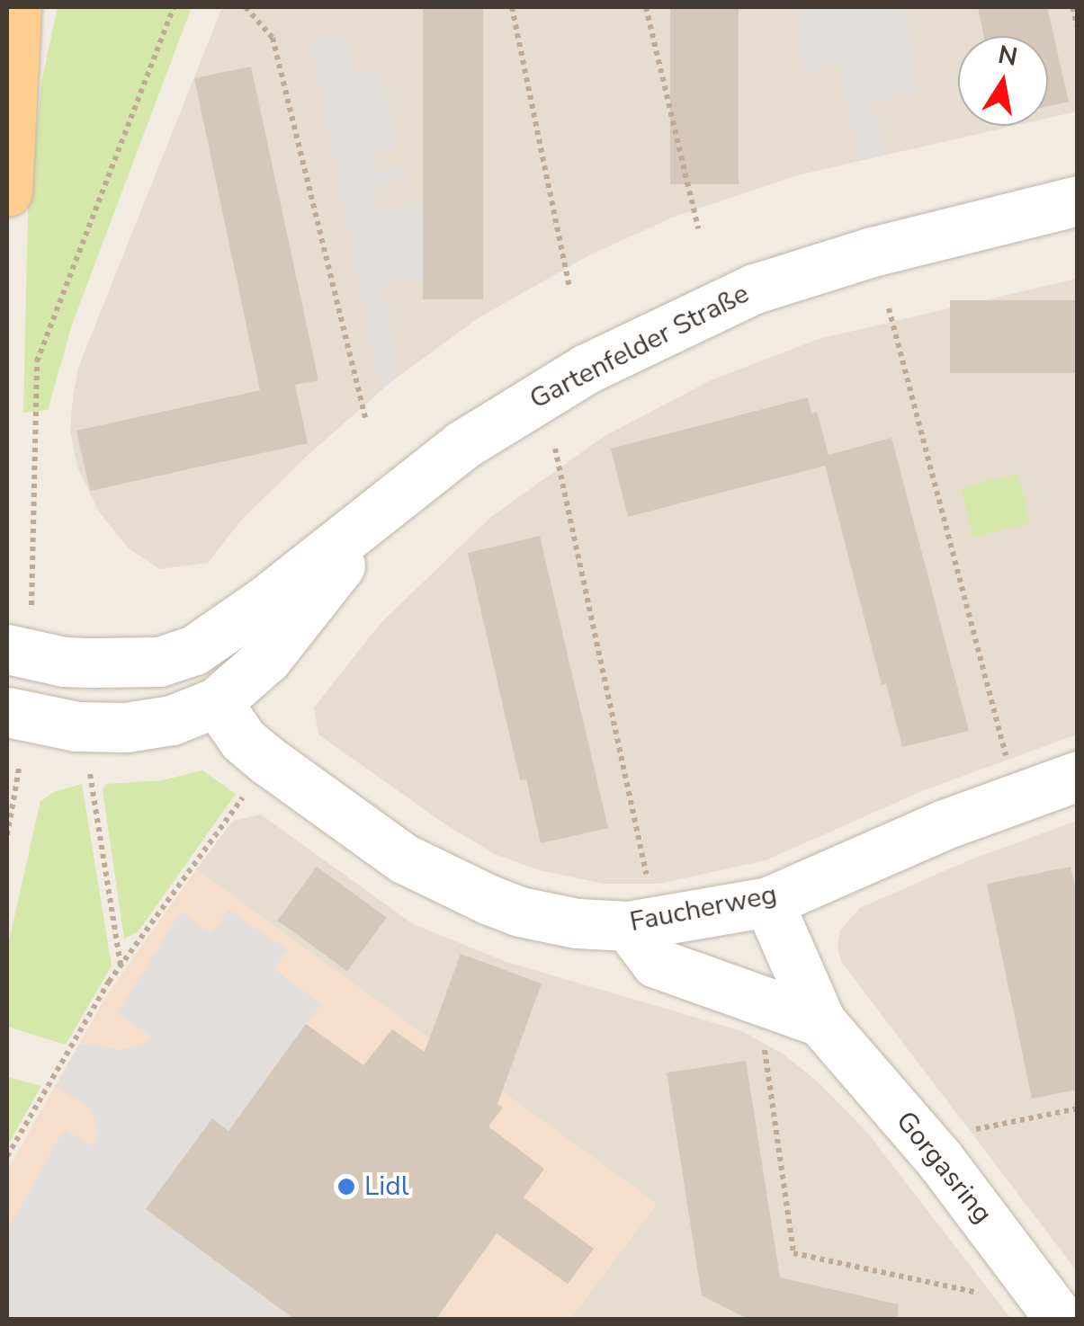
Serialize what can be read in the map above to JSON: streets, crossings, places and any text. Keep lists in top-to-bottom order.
{
  "streets": {
    "street": ["Gartenfelder Straße", "Faucherweg", "Gorgasring"]
  },
  "crossings": [
    ["Gartenfelder Straße", "Faucherweg"],
    ["Faucherweg", "Gorgasring"]
  ],
  "places": ["Lidl"],
  "north": "top"
}
